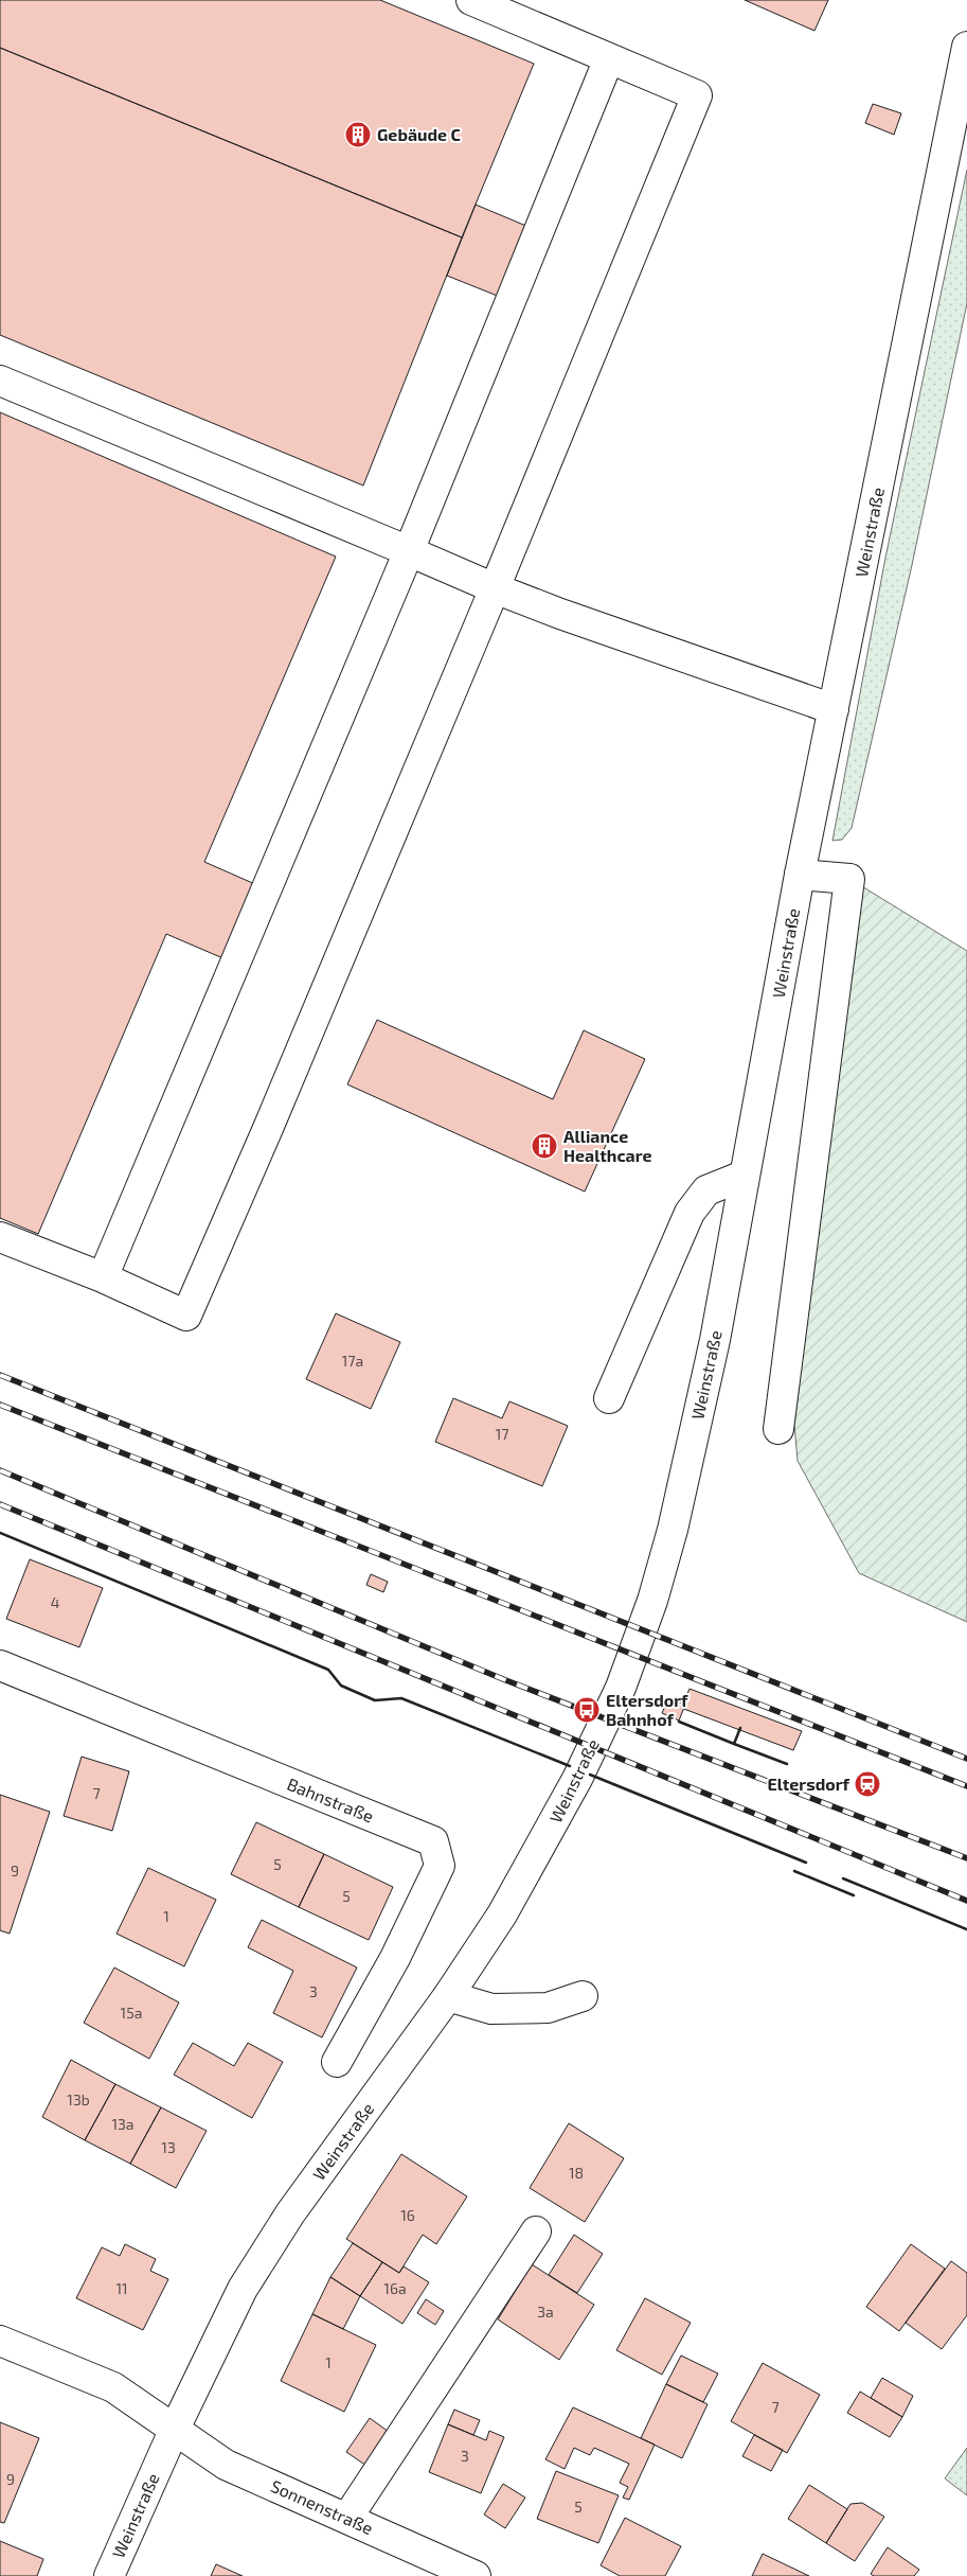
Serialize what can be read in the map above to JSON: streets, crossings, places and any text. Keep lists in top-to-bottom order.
{
  "streets": {
    "main road": ["Weinstraße", "Bahnstraße", "Sonnenstraße"]
  },
  "crossings": [
    ["Weinstraße", "Sonnenstraße"]
  ],
  "places": {
    "building": ["Gebäude C", "Alliance Healthcare"],
    "bus stop": ["Eltersdorf Bahnhof"],
    "station": ["Eltersdorf"]
  },
  "house_numbers": [
    "17a",
    "17",
    "4",
    "7",
    "5",
    "9",
    "5",
    "1",
    "3",
    "15a",
    "13b",
    "13a",
    "13",
    "18",
    "16",
    "11",
    "16a",
    "3a",
    "1",
    "7",
    "3",
    "9",
    "5"
  ]
}
